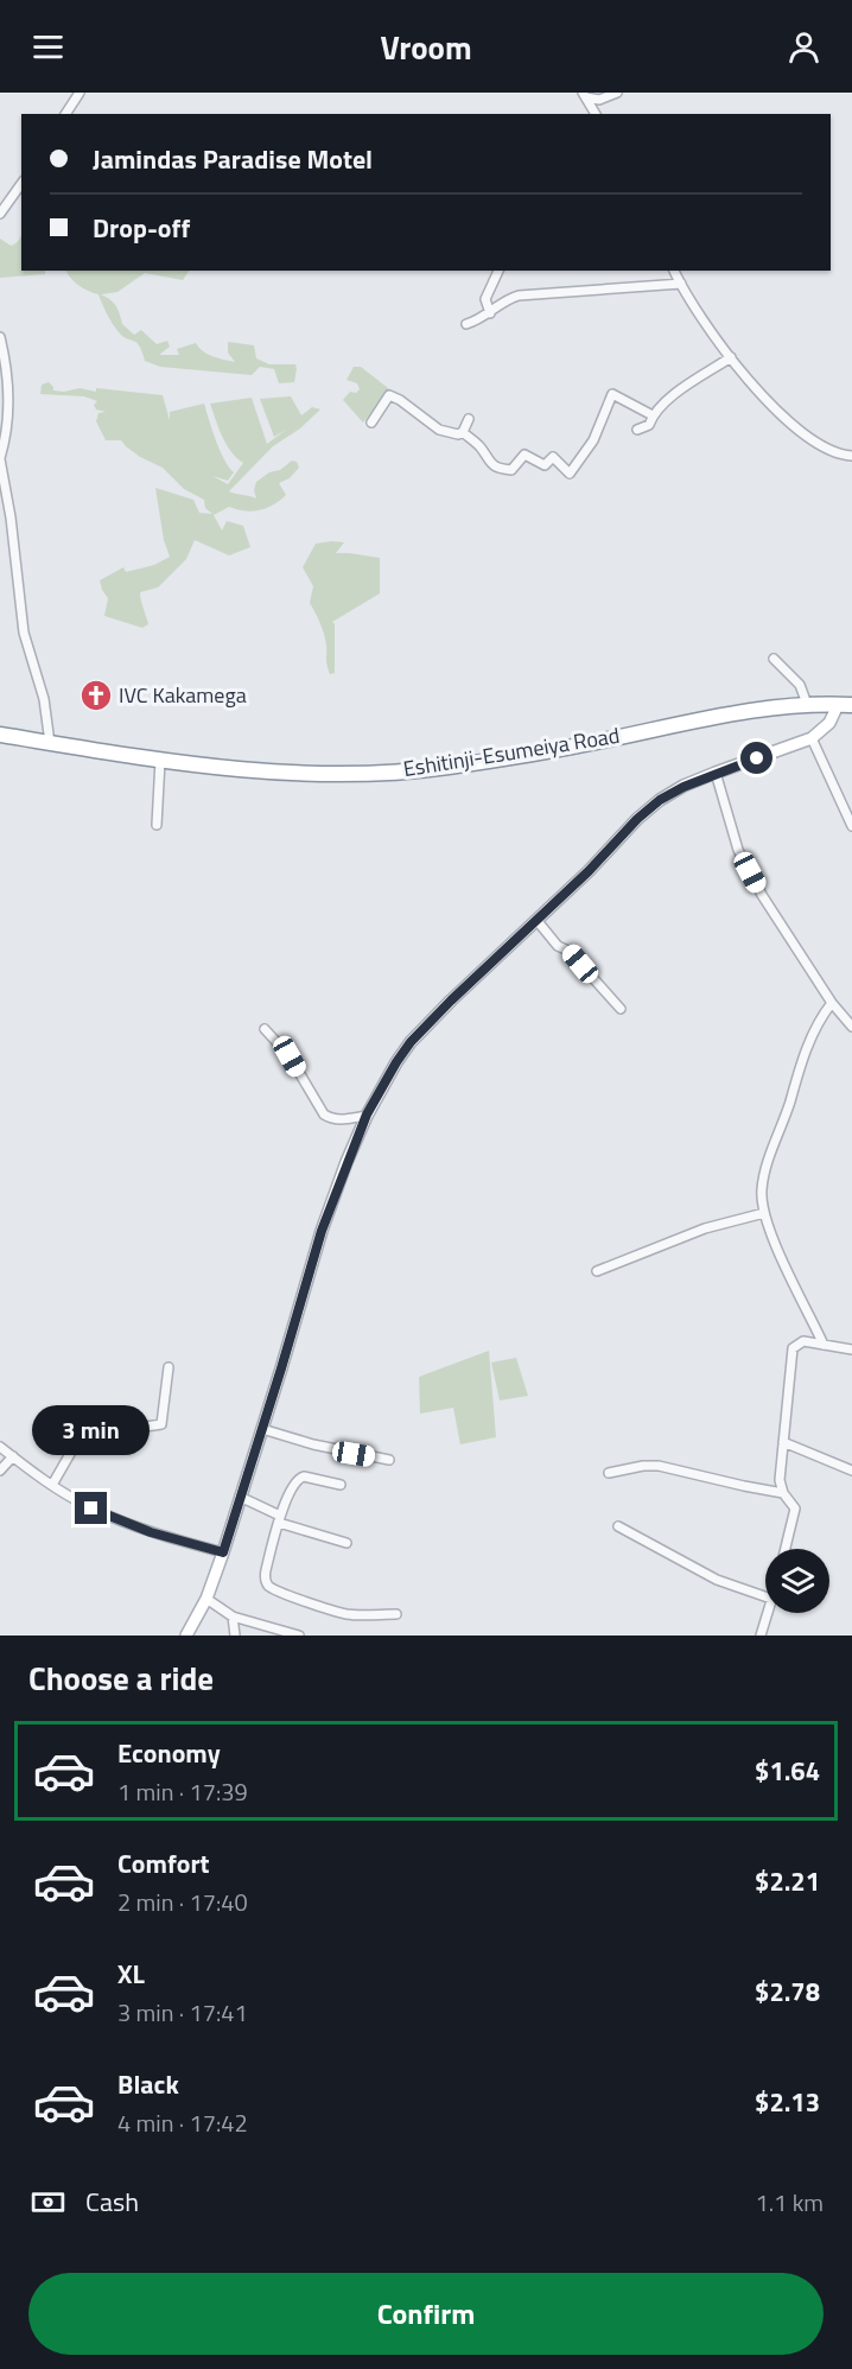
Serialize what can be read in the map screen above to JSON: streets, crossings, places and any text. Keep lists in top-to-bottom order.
{
  "streets": {
    "highway": ["Eshitinji-Esumeiya Road"]
  },
  "places": {
    "church": ["IVC Kakamega"]
  },
  "page": {
    "header": "Vroom",
    "banner": ["Jamindas Paradise Motel", "Drop-off"],
    "bubble": "3 min",
    "heading": "Choose a ride",
    "list": [
      {
        "name": "Economy",
        "note": "1 min · 17:39",
        "value": "$1.64"
      },
      {
        "name": "Comfort",
        "note": "2 min · 17:40",
        "value": "$2.21"
      },
      {
        "name": "XL",
        "note": "3 min · 17:41",
        "value": "$2.78"
      },
      {
        "name": "Black",
        "note": "4 min · 17:42",
        "value": "$2.13"
      }
    ],
    "pay": ["Cash", "1.1 km"],
    "buttons": "Confirm"
  }
}
